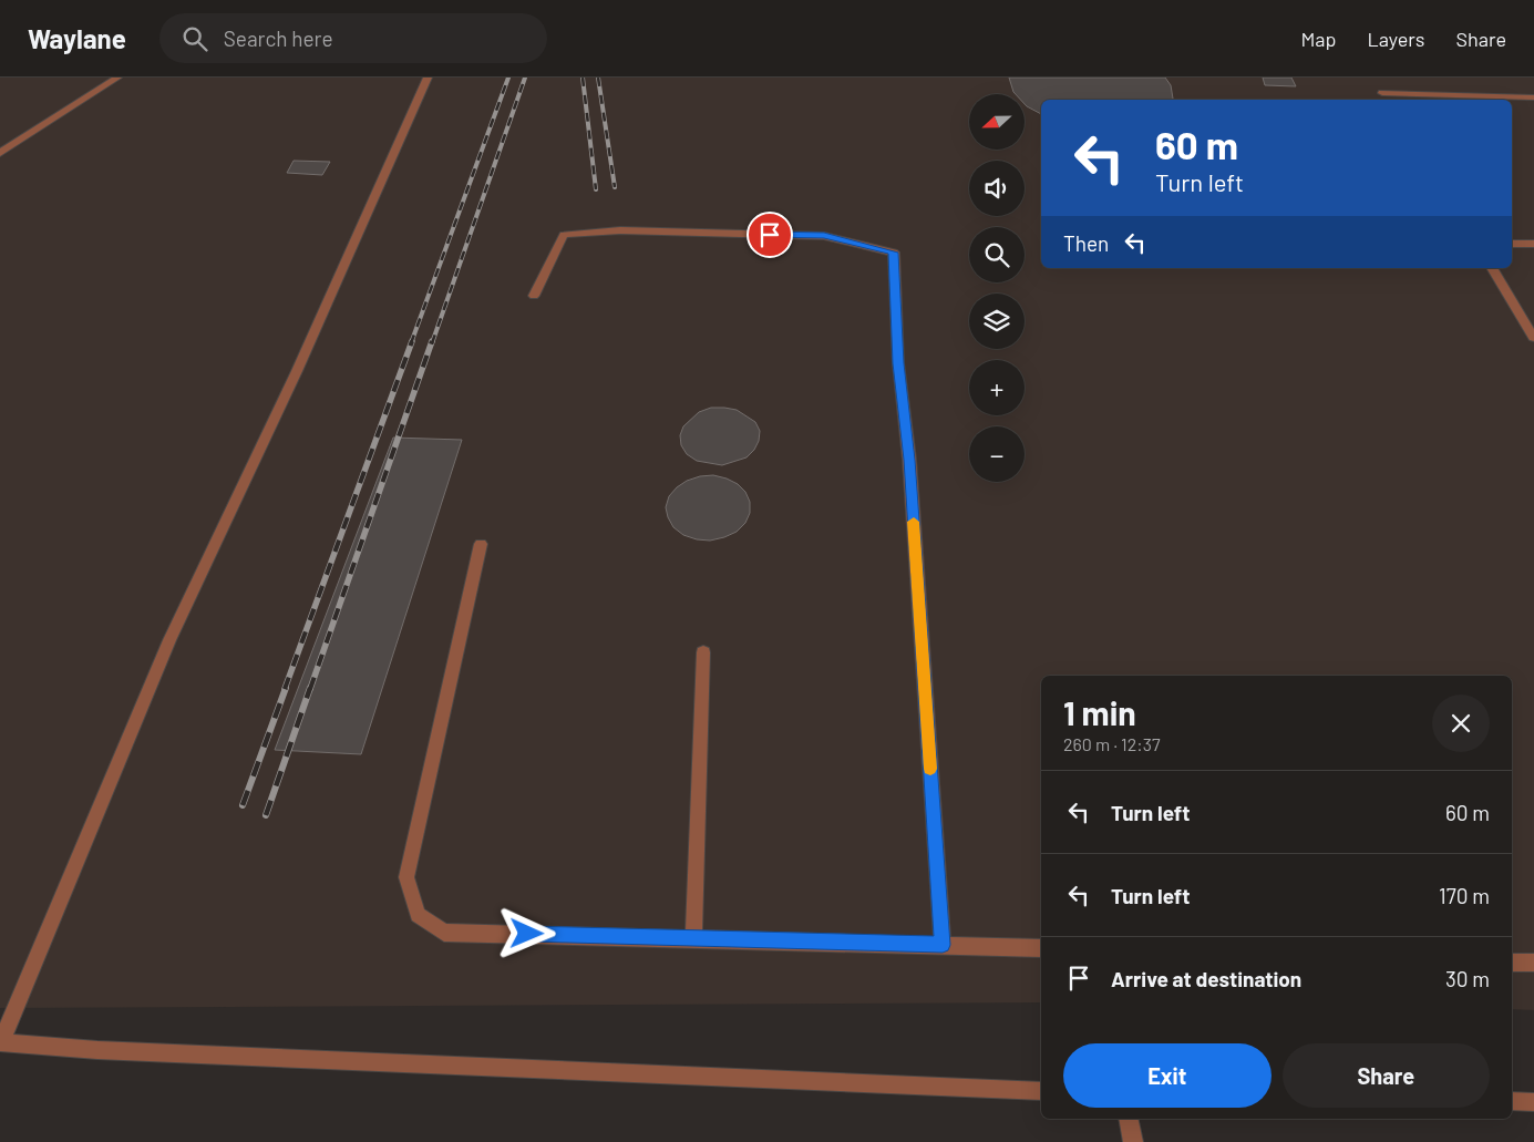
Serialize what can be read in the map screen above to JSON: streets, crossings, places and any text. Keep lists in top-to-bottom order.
{
  "north": "left",
  "page": {
    "header": "Waylane",
    "search": "Search here",
    "nav": ["Map", "Layers", "Share"],
    "map_buttons": ["+", "−"],
    "turn": ["60 m", "Turn left"],
    "then": "Then",
    "heading": ["1 min", "260 m · 12:37"],
    "list": [
      {
        "name": "Turn left",
        "value": "60 m"
      },
      {
        "name": "Turn left",
        "value": "170 m"
      },
      {
        "name": "Arrive at destination",
        "value": "30 m"
      }
    ],
    "buttons": ["Exit", "Share"]
  }
}
